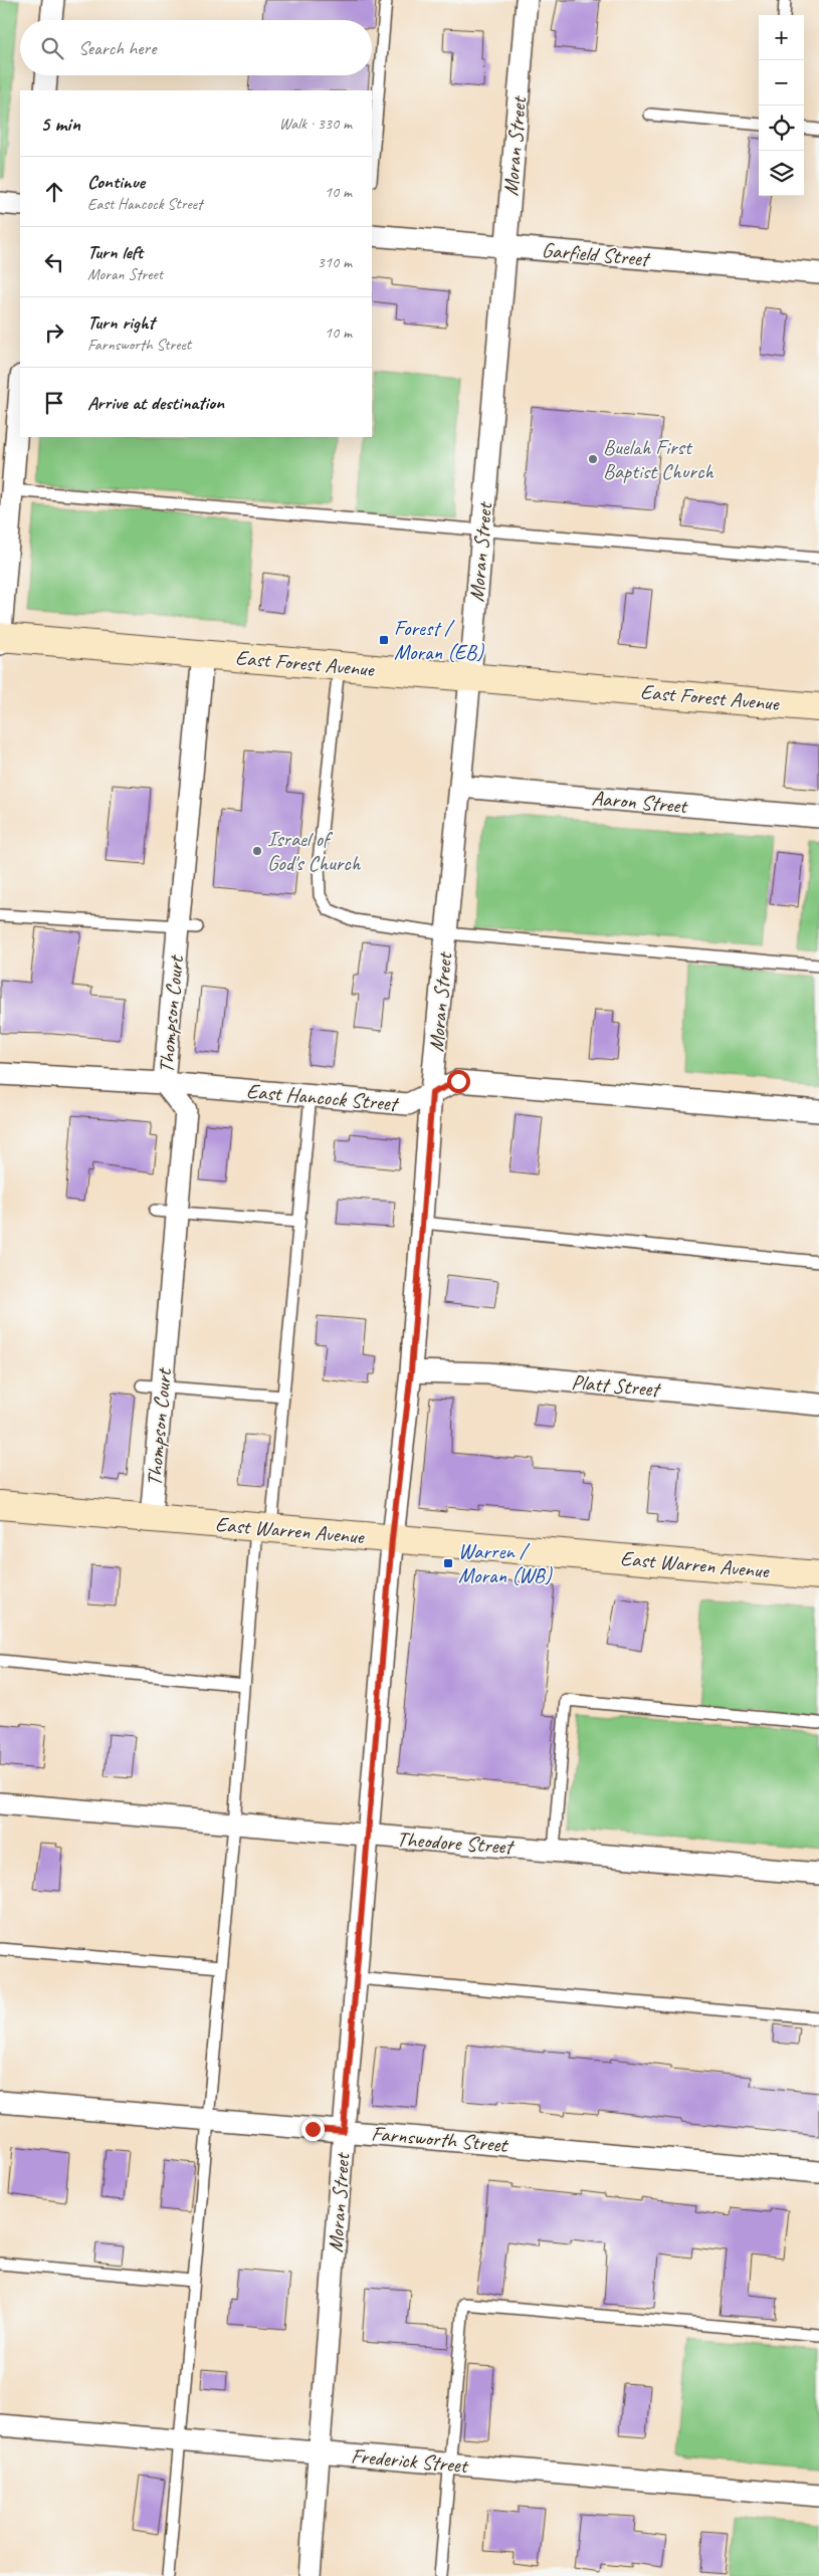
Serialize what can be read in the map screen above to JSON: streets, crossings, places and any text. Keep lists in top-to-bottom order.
{
  "streets": {
    "main road": ["East Forest Avenue", "East Warren Avenue"],
    "street": [
      "Moran Street",
      "Garfield Street",
      "Aaron Street",
      "Thompson Court",
      "East Hancock Street",
      "Platt Street",
      "Theodore Street",
      "Farnsworth Street",
      "Frederick Street"
    ]
  },
  "crossings": [
    ["Moran Street", "Garfield Street"],
    ["Moran Street", "East Forest Avenue"],
    ["Moran Street", "Aaron Street"],
    ["Moran Street", "East Hancock Street"],
    ["Moran Street", "Platt Street"],
    ["Moran Street", "East Warren Avenue"],
    ["Moran Street", "Theodore Street"],
    ["Moran Street", "Farnsworth Street"],
    ["Moran Street", "Frederick Street"],
    ["East Forest Avenue", "Thompson Court"],
    ["Thompson Court", "East Hancock Street"],
    ["Thompson Court", "East Warren Avenue"]
  ],
  "places": {
    "other": ["Buelah First Baptist Church", "Israel of God's Church"],
    "transit": ["Forest / Moran (EB)", "Warren / Moran (WB)"]
  },
  "page": {
    "map_buttons": ["+", "−"],
    "search": "Search here",
    "heading": ["5 min", "Walk · 330 m"],
    "list": [
      ["Continue", "East Hancock Street", "10 m"],
      ["Turn left", "Moran Street", "310 m"],
      ["Turn right", "Farnsworth Street", "10 m"],
      "Arrive at destination"
    ]
  }
}
